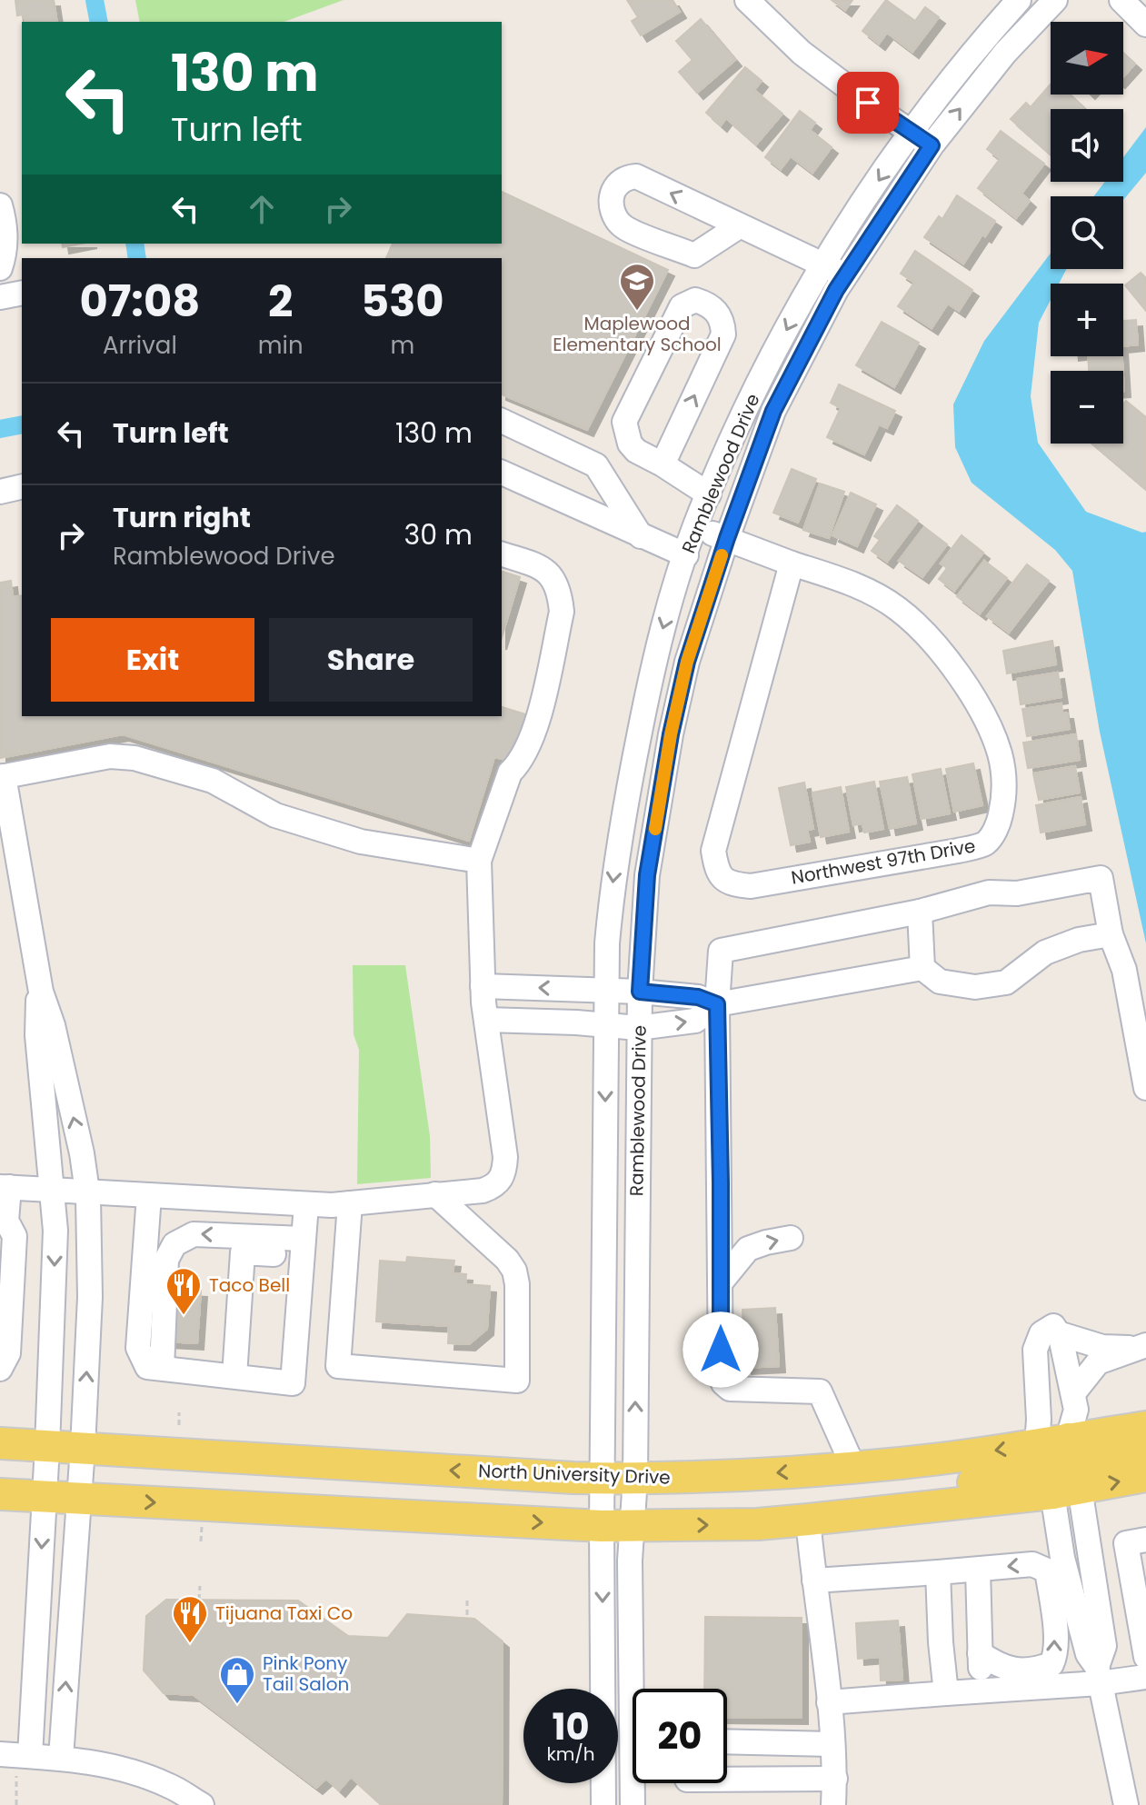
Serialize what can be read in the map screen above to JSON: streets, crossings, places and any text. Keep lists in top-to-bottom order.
{
  "streets": {
    "main road": ["North University Drive"],
    "street": ["Ramblewood Drive", "Northwest 97th Drive"]
  },
  "crossings": [
    ["Ramblewood Drive", "Northwest 97th Drive"],
    ["Ramblewood Drive", "North University Drive"]
  ],
  "places": {
    "school or university": ["Maplewood Elementary School"],
    "restaurant": ["Taco Bell", "Tijuana Taxi Co"],
    "shop": ["Pink Pony Tail Salon"]
  },
  "north": "right",
  "page": {
    "map_buttons": ["+", "−"],
    "turn": ["130 m", "Turn left"],
    "eta": [
      "07:08",
      "Arrival",
      "2",
      "min",
      "530",
      "m"
    ],
    "list": [
      {
        "name": "Turn left",
        "value": "130 m"
      },
      {
        "name": "Turn right",
        "note": "Ramblewood Drive",
        "value": "30 m"
      }
    ],
    "buttons": ["Exit", "Share"],
    "speed": "10 km/h",
    "limit": "20"
  }
}
